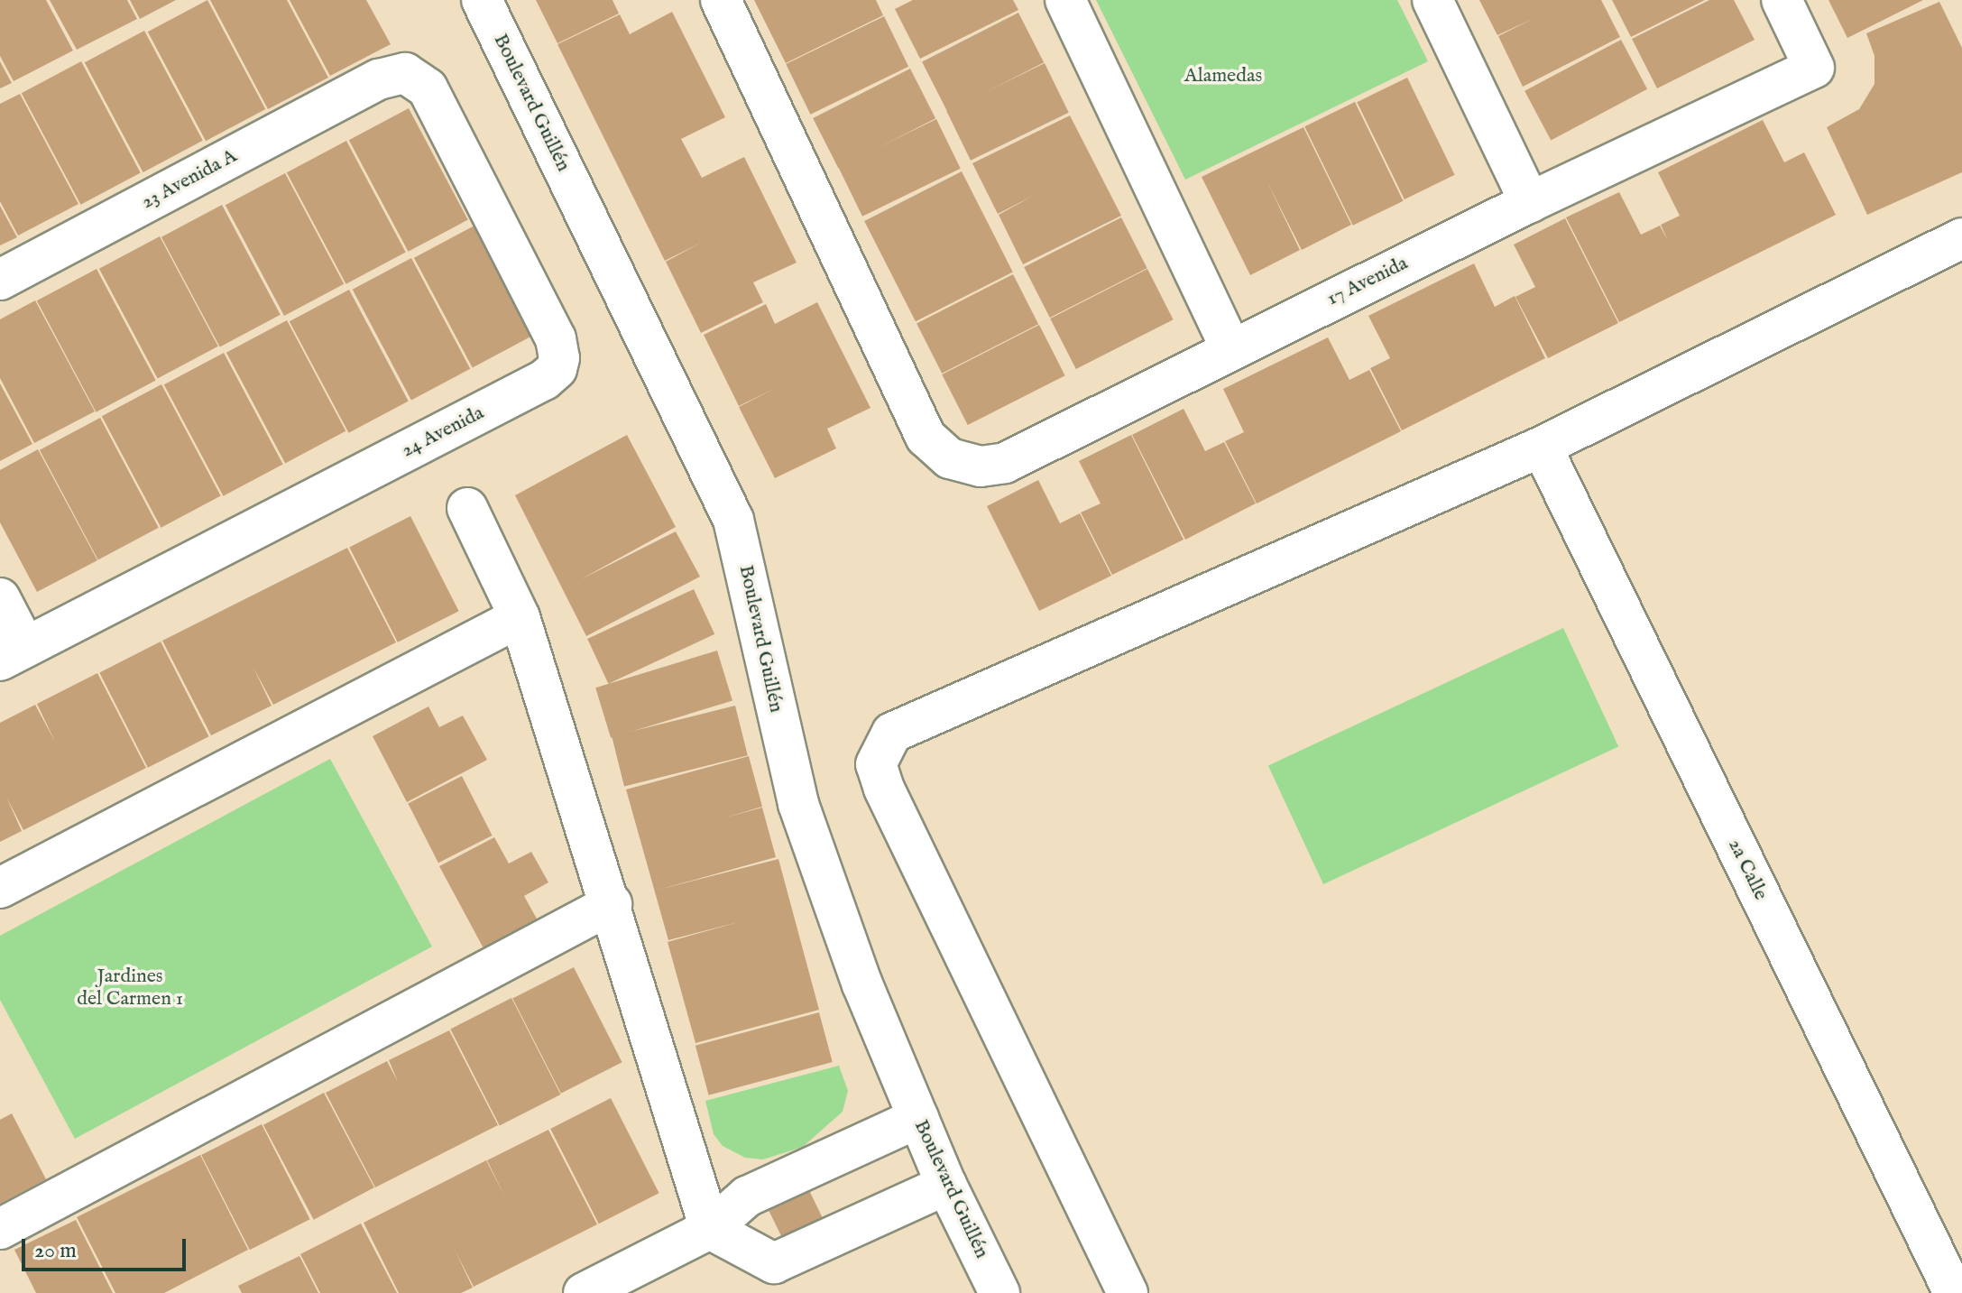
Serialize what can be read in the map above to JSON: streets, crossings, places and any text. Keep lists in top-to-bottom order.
{
  "streets": {
    "street": [
      "Boulevard Guillén",
      "23 Avenida A",
      "17 Avenida",
      "24 Avenida",
      "2a Calle"
    ]
  },
  "crossings": [
    ["23 Avenida A", "24 Avenida"]
  ],
  "parks": ["Alamedas", "Jardines del Carmen 1"],
  "scale_bar": "20 m"
}
